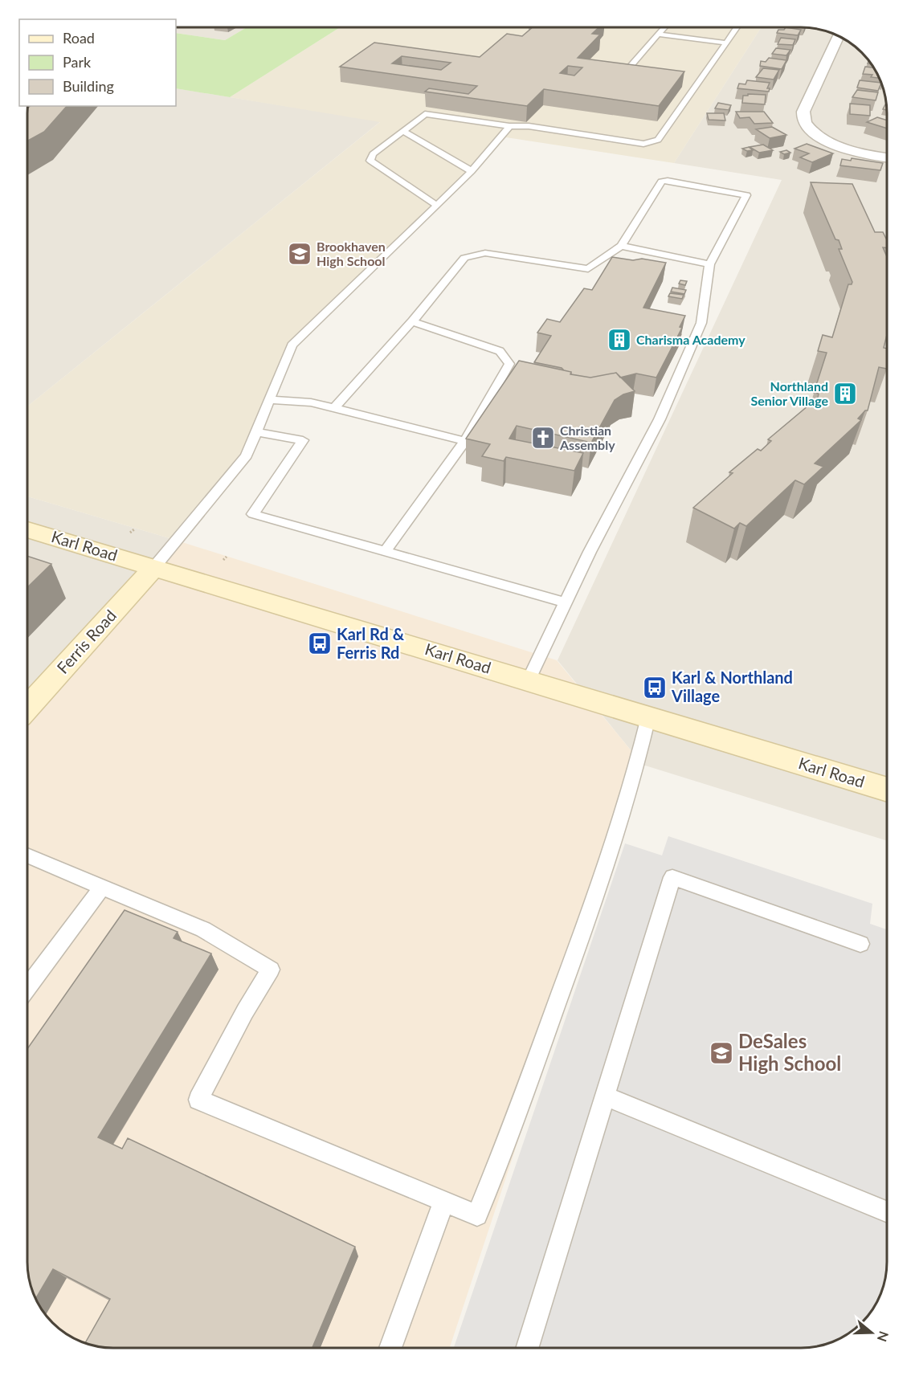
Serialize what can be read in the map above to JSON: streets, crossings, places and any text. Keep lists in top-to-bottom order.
{
  "streets": {
    "main road": ["Karl Road", "Ferris Road"]
  },
  "crossings": [
    ["Karl Road", "Ferris Road"]
  ],
  "places": {
    "school or university": ["Brookhaven High School", "DeSales High School"],
    "building": ["Charisma Academy", "Northland Senior Village"],
    "church": ["Christian Assembly"],
    "bus stop": ["Karl Rd & Ferris Rd", "Karl & Northland Village"]
  },
  "legend": ["Road", "Park", "Building"],
  "north": "right"
}
